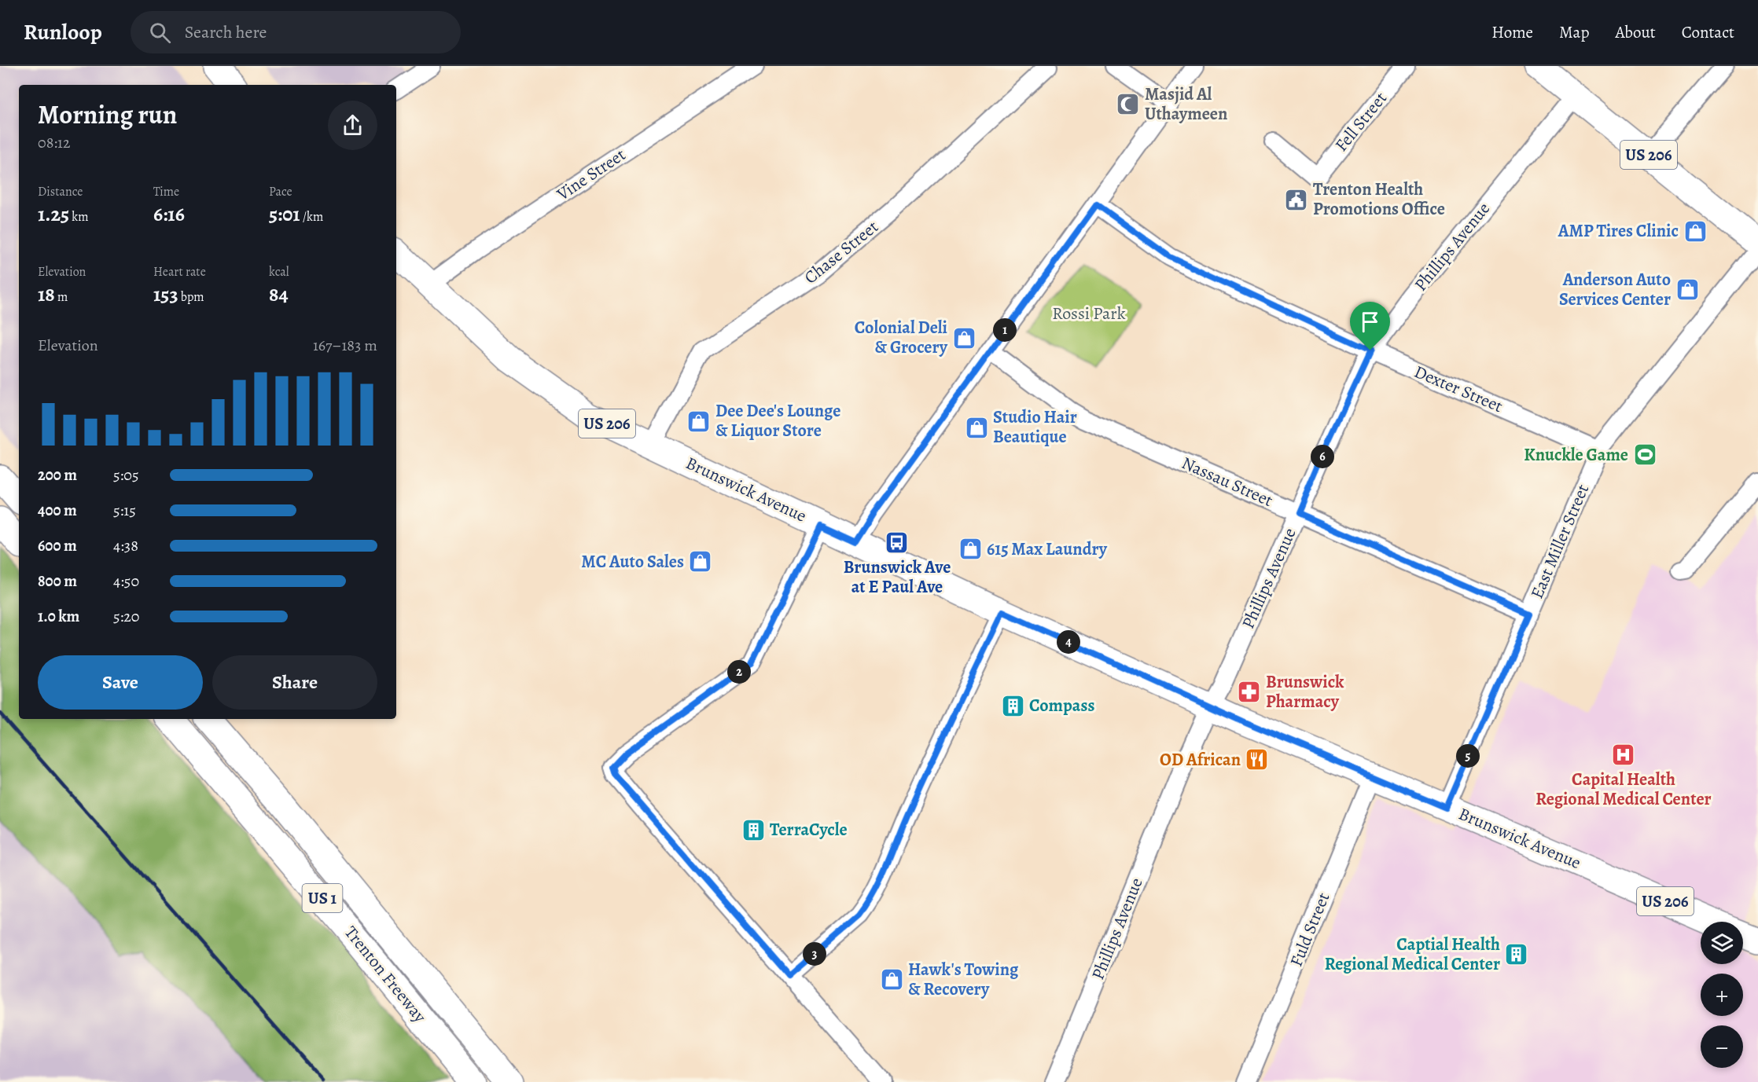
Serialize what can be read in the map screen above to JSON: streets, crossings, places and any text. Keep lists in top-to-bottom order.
{
  "streets": {
    "main road": [
      "US 206",
      "Brunswick Avenue",
      "US 1",
      "Trenton Freeway"
    ],
    "street": [
      "Fell Street",
      "Vine Street",
      "Phillips Avenue",
      "Chase Street",
      "Dexter Street",
      "Nassau Street",
      "East Miller Street",
      "Fuld Street"
    ]
  },
  "crossings": [
    ["US 206", "Phillips Avenue"],
    ["Vine Street", "Brunswick Avenue"],
    ["Phillips Avenue", "Dexter Street"],
    ["Phillips Avenue", "Nassau Street"],
    ["Phillips Avenue", "Brunswick Avenue"],
    ["Chase Street", "Brunswick Avenue"],
    ["Dexter Street", "East Miller Street"],
    ["Nassau Street", "East Miller Street"],
    ["Brunswick Avenue", "East Miller Street"],
    ["Brunswick Avenue", "Fuld Street"]
  ],
  "parks": ["Rossi Park"],
  "places": {
    "mosque": ["Masjid Al Uthaymeen"],
    "public building": ["Trenton Health Promotions Office"],
    "shop": [
      "AMP Tires Clinic",
      "Anderson Auto Services Center",
      "Colonial Deli & Grocery",
      "Dee Dee's Lounge & Liquor Store",
      "Studio Hair Beautique",
      "615 Max Laundry",
      "MC Auto Sales",
      "Hawk's Towing & Recovery"
    ],
    "sports": ["Knuckle Game"],
    "bus stop": ["Brunswick Ave at E Paul Ave"],
    "pharmacy": ["Brunswick Pharmacy"],
    "building": ["Compass", "TerraCycle", "Captial Health Regional Medical Center"],
    "hospital": ["Capital Health Regional Medical Center"],
    "restaurant": ["OD African"]
  },
  "page": {
    "header": "Runloop",
    "search": "Search here",
    "nav": [
      "Home",
      "Map",
      "About",
      "Contact"
    ],
    "heading": ["Morning run", "08:12"],
    "stats": [
      ["Distance", "1.25 km"],
      ["Time", "6:16"],
      ["Pace", "5:01 /km"],
      ["Elevation", "18 m"],
      ["Heart rate", "153 bpm"],
      ["kcal", "84"]
    ],
    "pins": [
      "1",
      "6",
      "4",
      "2",
      "5",
      "3"
    ],
    "chart": ["Elevation", "167–183 m"],
    "list": [
      {
        "name": "200 m",
        "note": "5:05"
      },
      {
        "name": "400 m",
        "note": "5:15"
      },
      {
        "name": "600 m",
        "note": "4:38"
      },
      {
        "name": "800 m",
        "note": "4:50"
      },
      {
        "name": "1.0 km",
        "note": "5:20"
      }
    ],
    "buttons": ["Save", "Share"],
    "map_buttons": ["+", "−"]
  }
}
